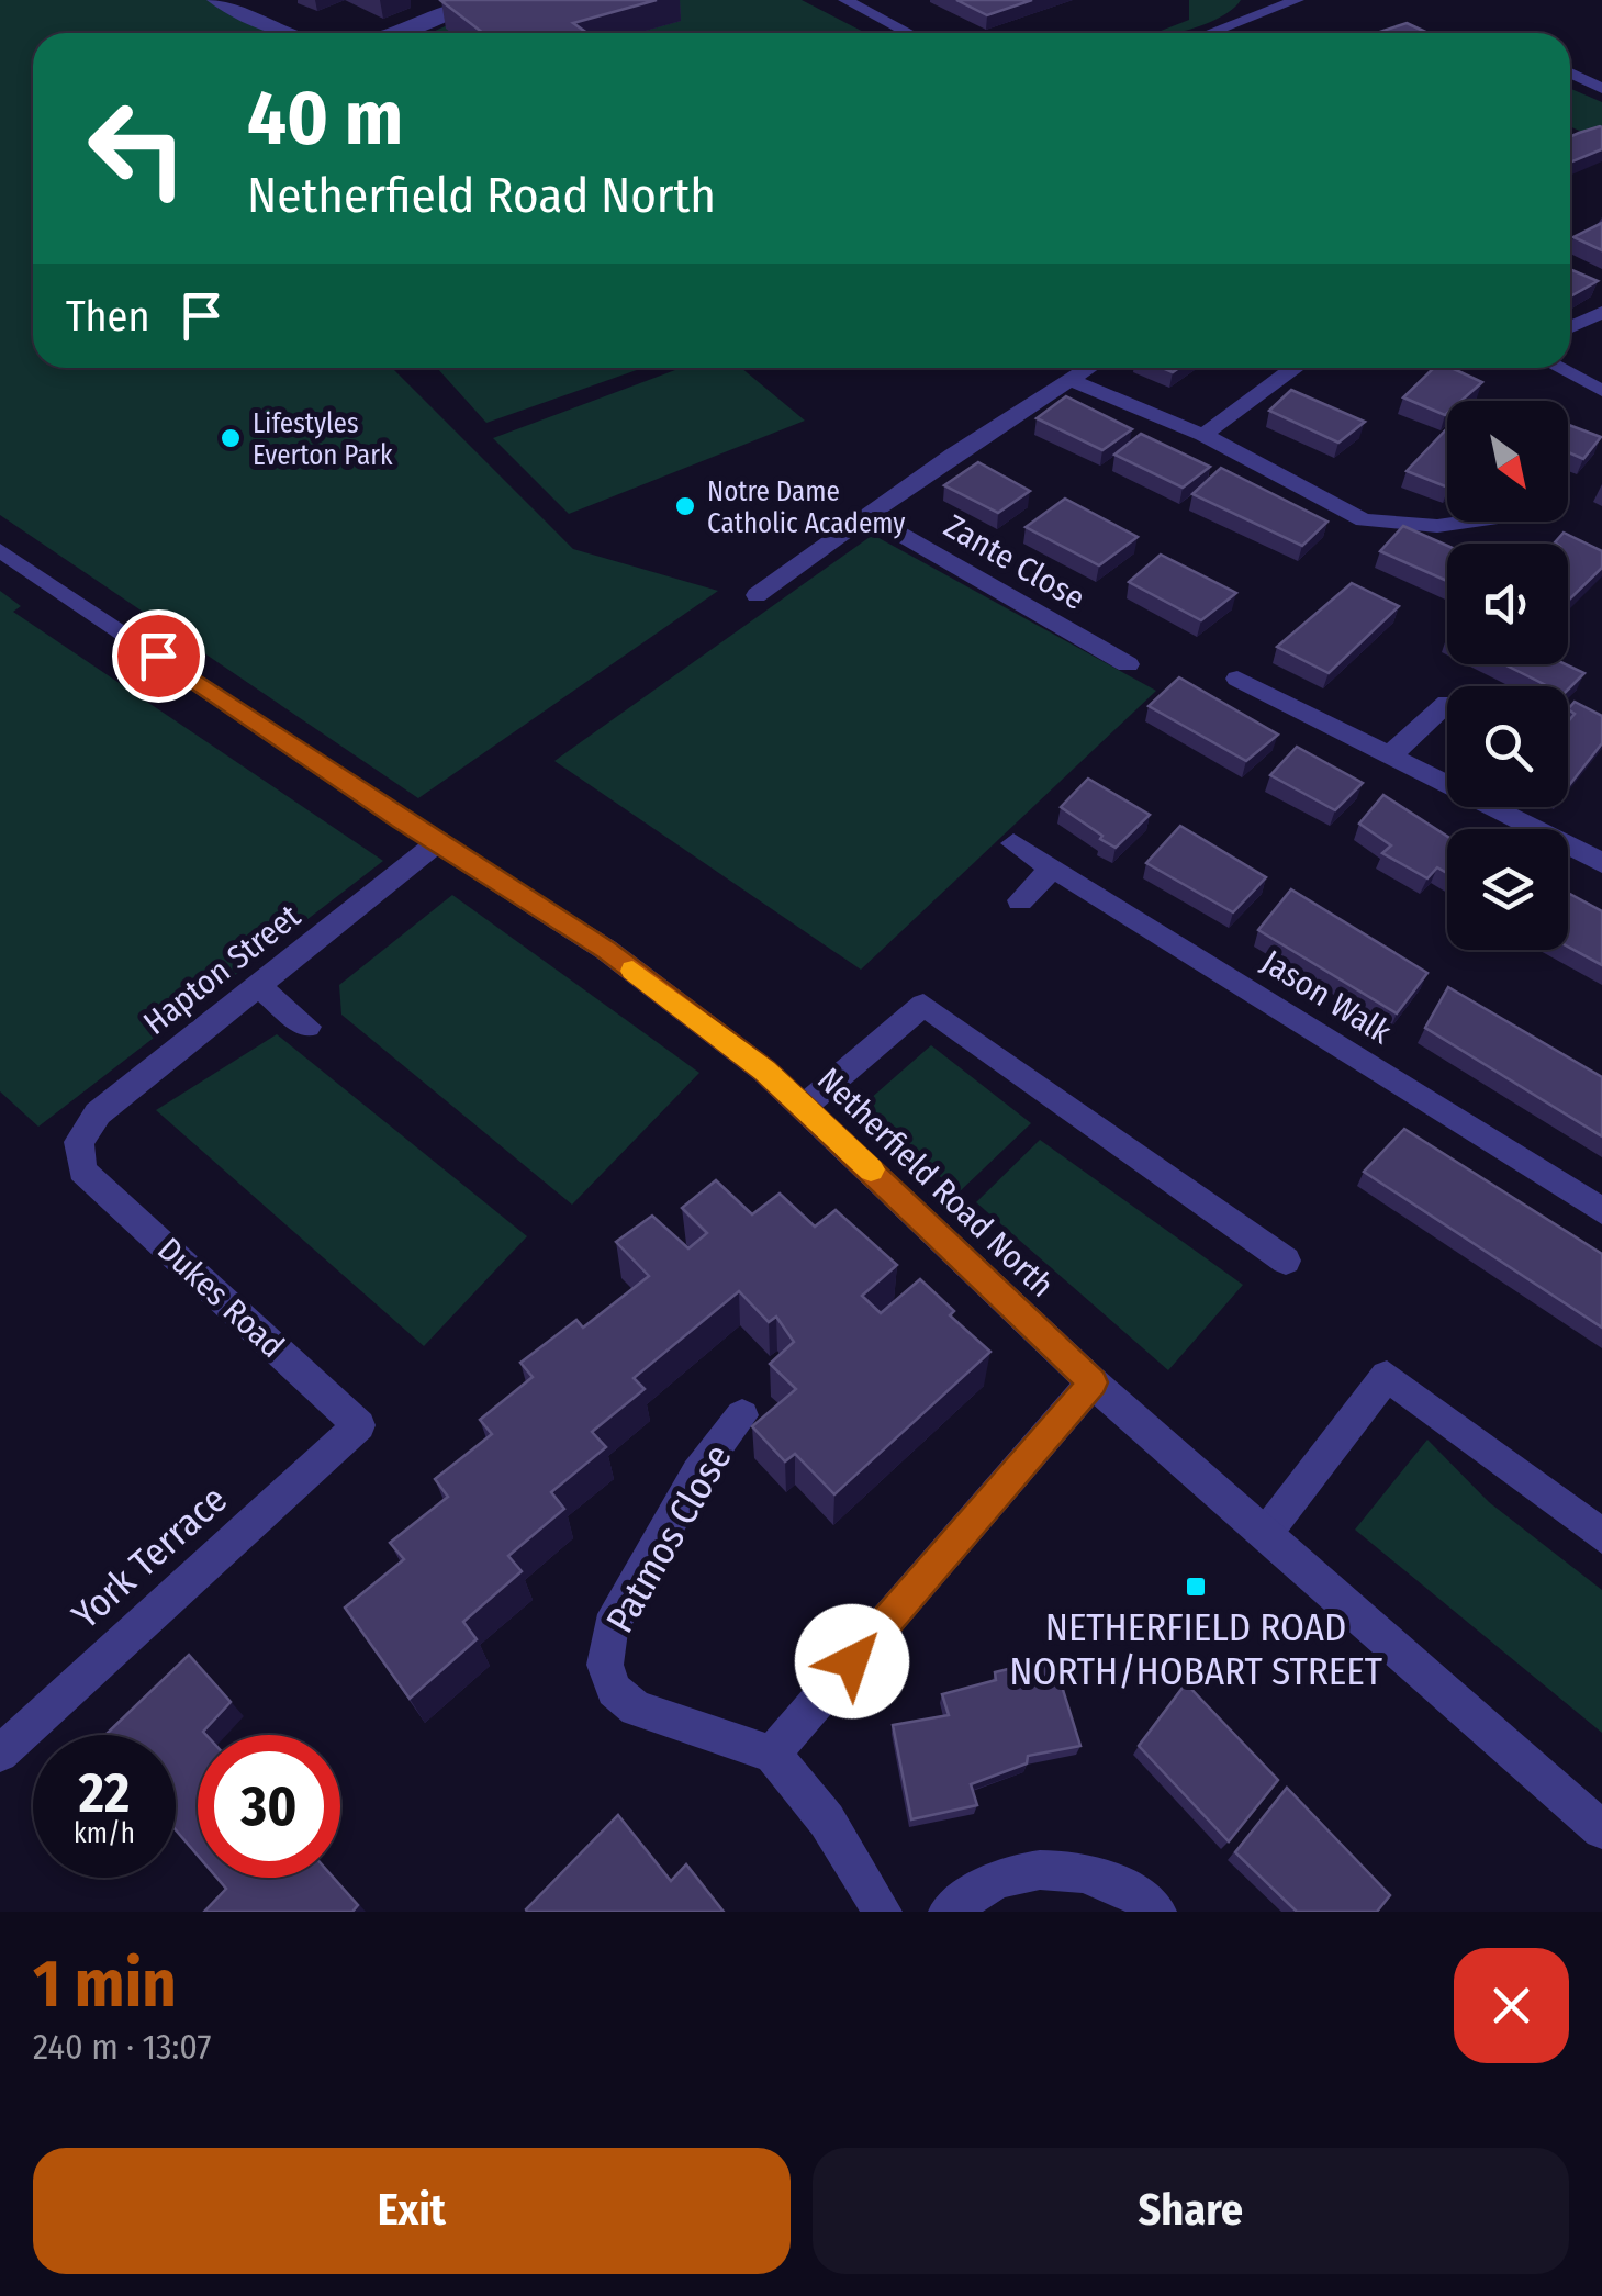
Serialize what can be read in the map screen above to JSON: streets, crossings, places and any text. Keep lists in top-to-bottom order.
{
  "streets": {
    "street": [
      "Zante Close",
      "Hapton Street",
      "Jason Walk",
      "Netherfield Road North",
      "Dukes Road",
      "Patmos Close",
      "York Terrace"
    ]
  },
  "crossings": [
    ["Hapton Street", "Netherfield Road North"],
    ["Hapton Street", "Dukes Road"],
    ["Dukes Road", "York Terrace"]
  ],
  "places": {
    "other": ["Lifestyles Everton Park", "Notre Dame Catholic Academy"],
    "transit": ["NETHERFIELD ROAD NORTH/HOBART STREET"]
  },
  "north": "bottom right",
  "page": {
    "turn": ["40 m", "Netherfield Road North"],
    "then": "Then",
    "speed": "22 km/h",
    "limit": "30",
    "heading": ["1 min", "240 m · 13:07"],
    "buttons": ["Exit", "Share"]
  }
}
